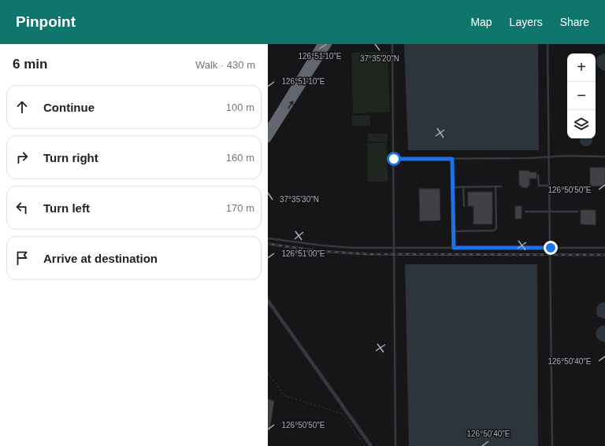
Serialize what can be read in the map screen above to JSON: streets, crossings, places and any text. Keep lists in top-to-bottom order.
{
  "page": {
    "header": "Pinpoint",
    "nav": ["Map", "Layers", "Share"],
    "heading": ["6 min", "Walk · 430 m"],
    "map_buttons": ["+", "−"],
    "list": [
      ["Continue", "100 m"],
      ["Turn right", "160 m"],
      ["Turn left", "170 m"],
      "Arrive at destination"
    ]
  },
  "coordinates": [
    "126°51'10\"E",
    "37°35'20\"N",
    "126°50'50\"E",
    "37°35'30\"N",
    "126°51'00\"E",
    "126°50'40\"E"
  ]
}
